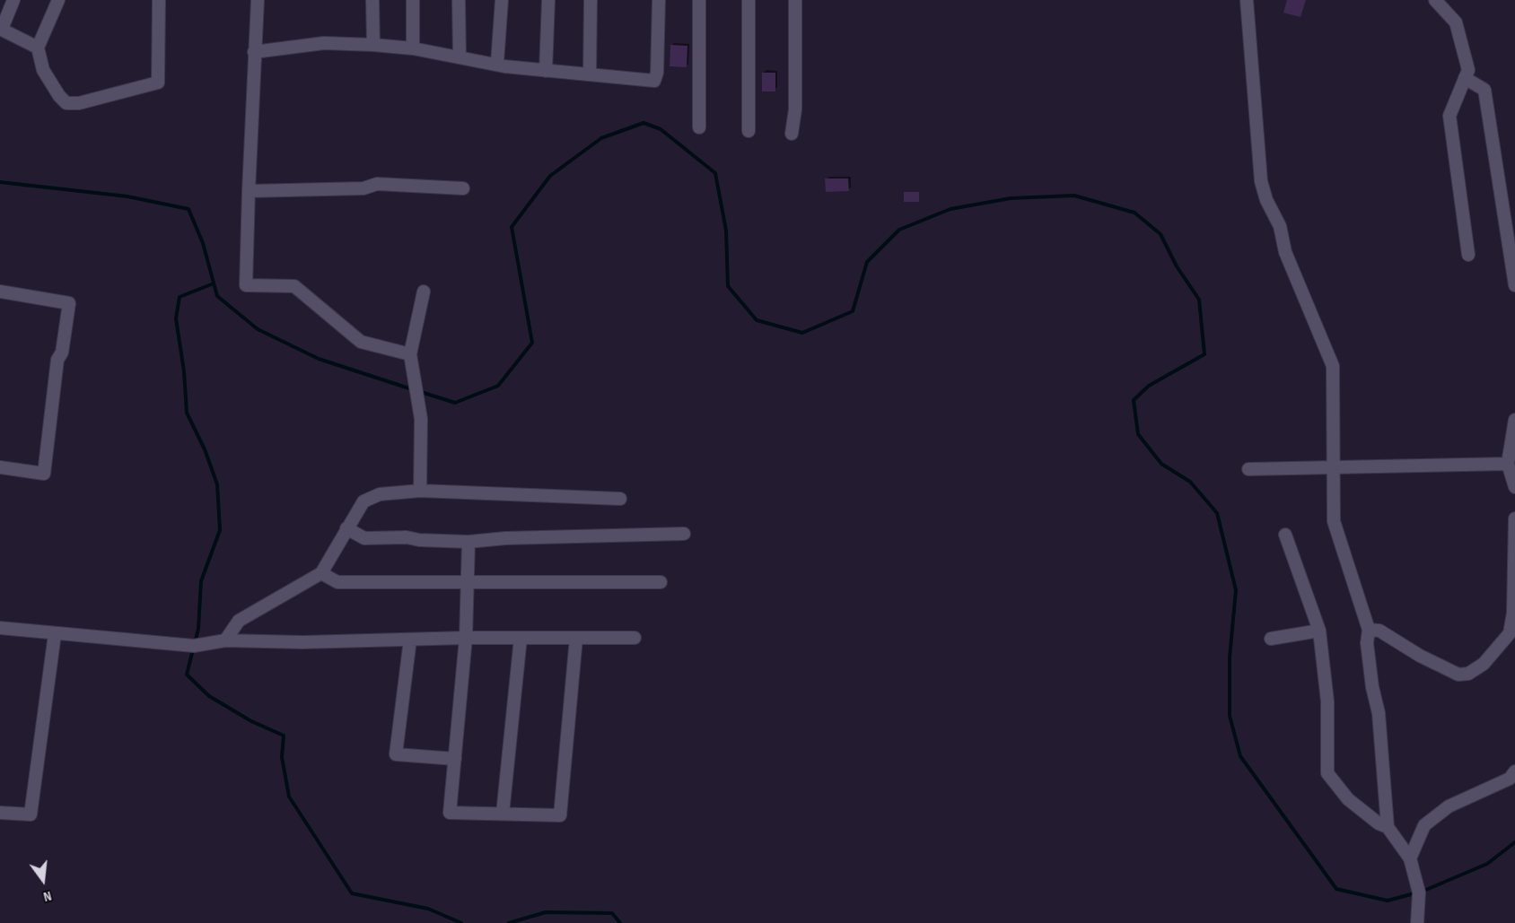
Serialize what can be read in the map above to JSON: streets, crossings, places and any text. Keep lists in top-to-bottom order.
{
  "north": "bottom"
}
